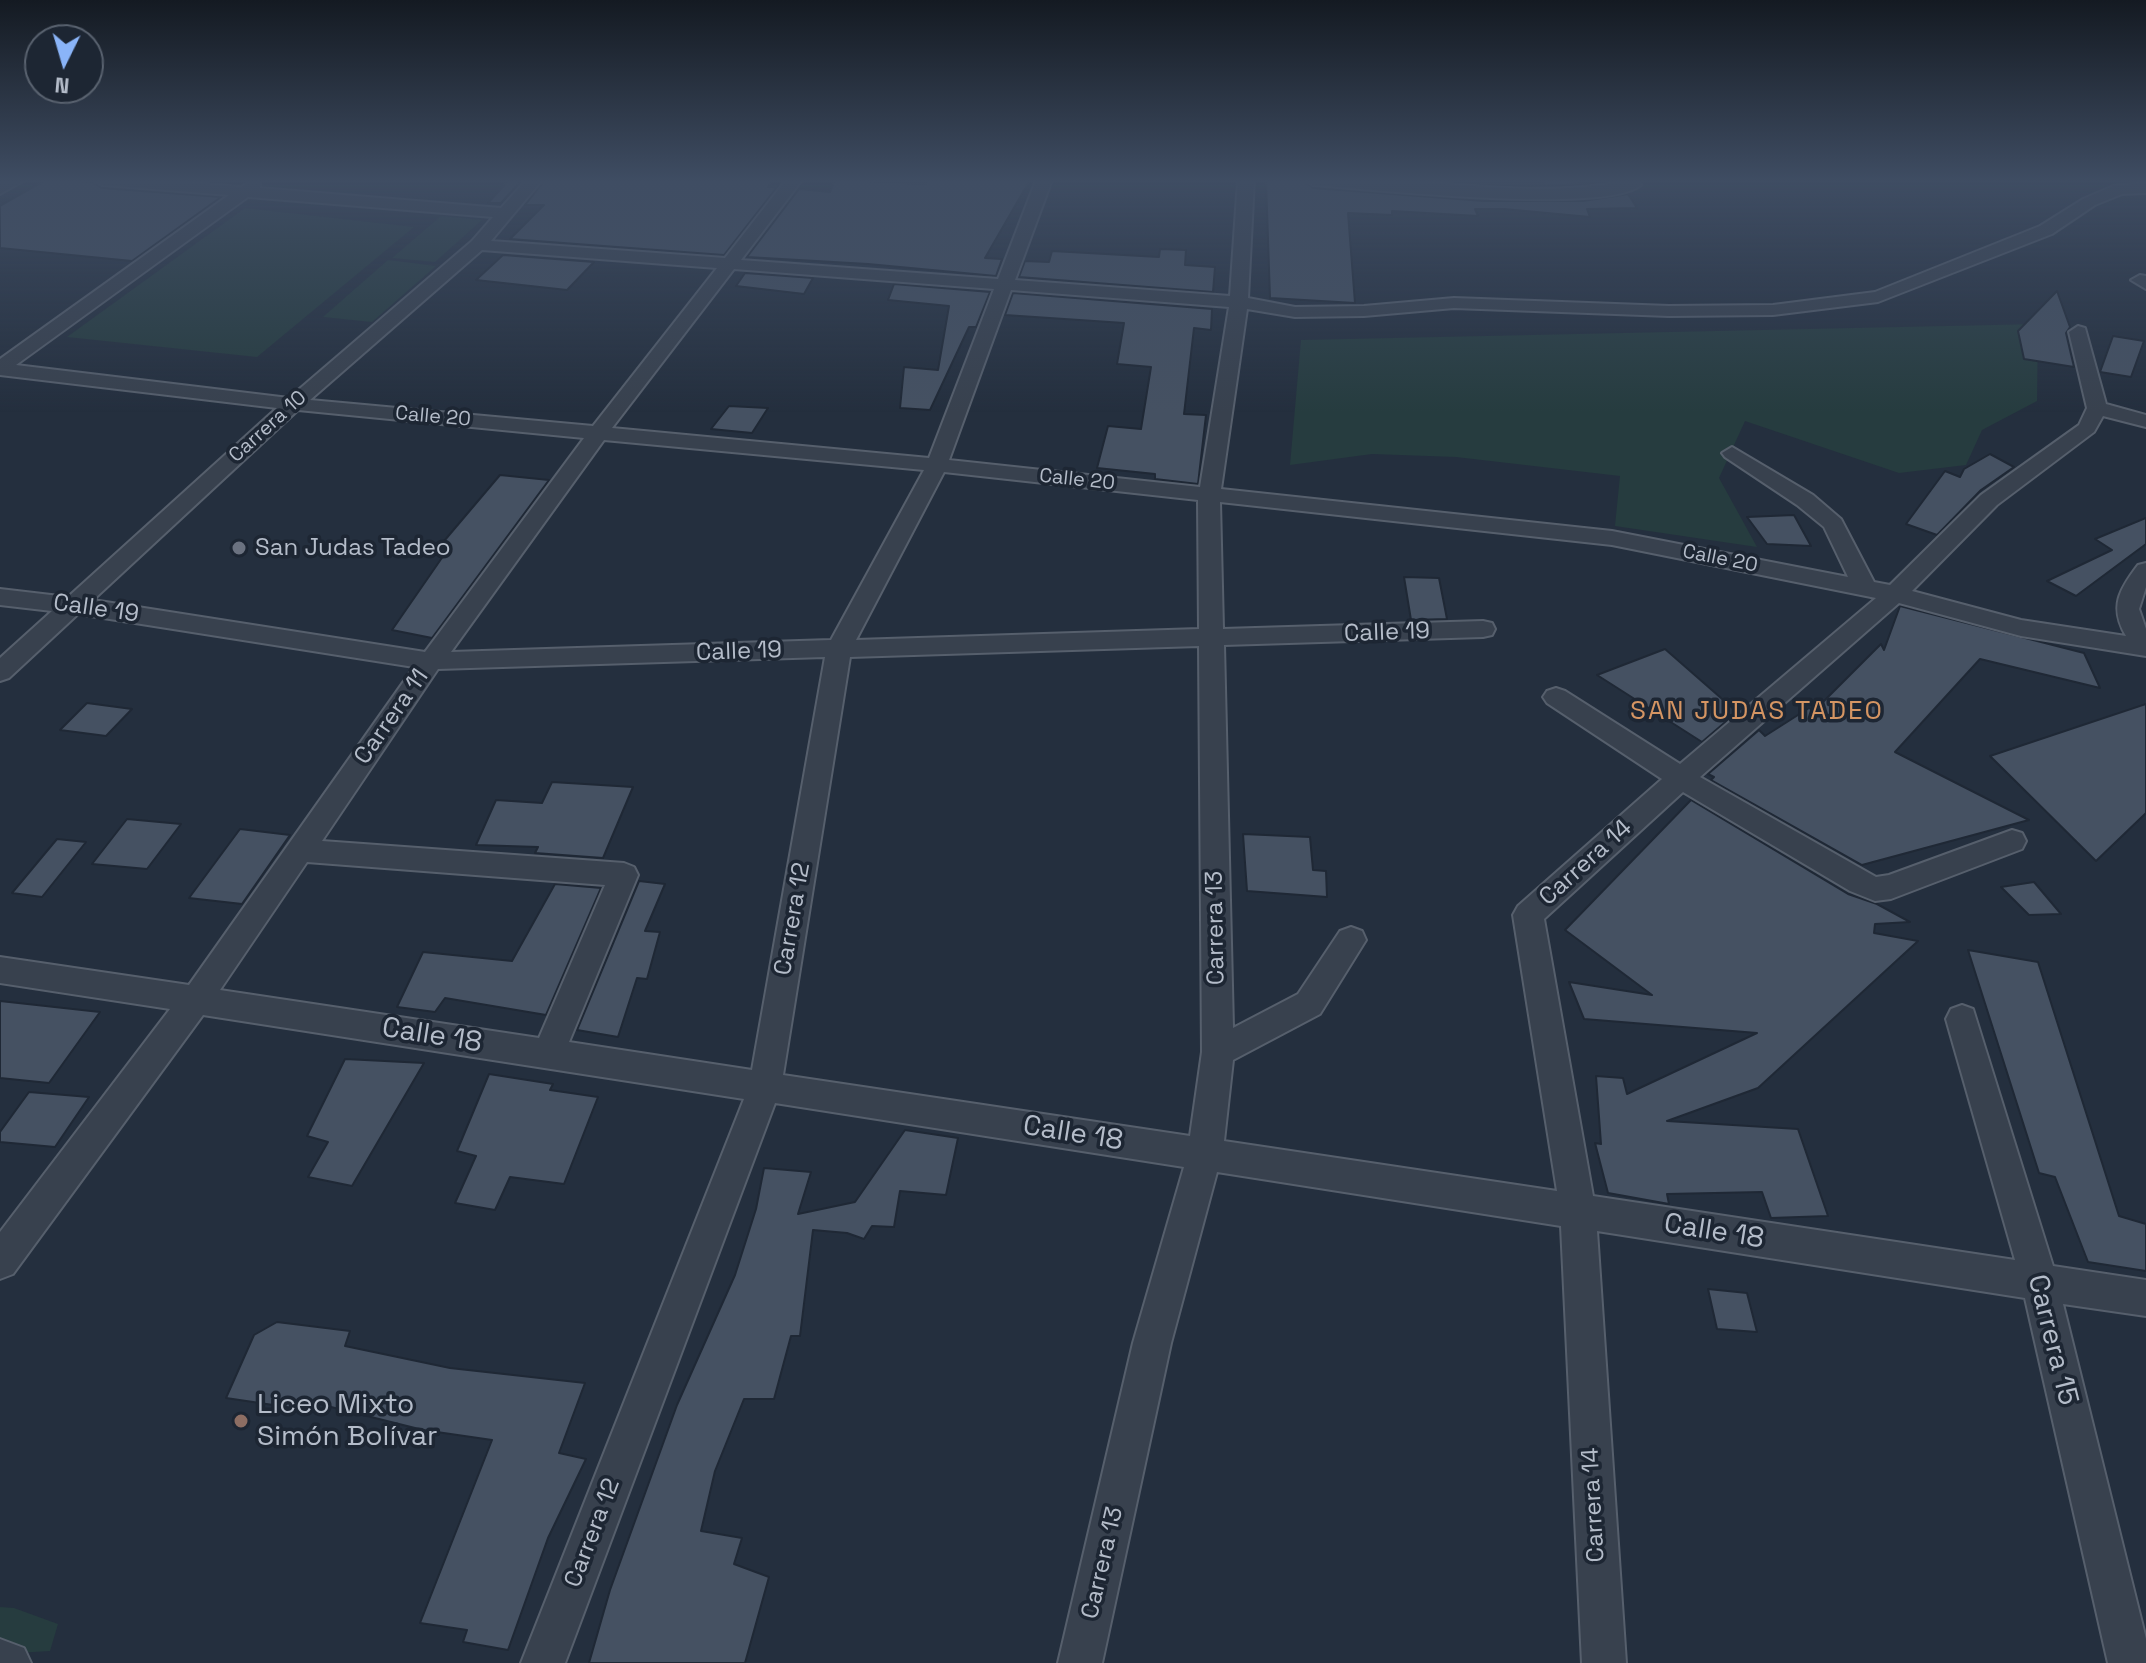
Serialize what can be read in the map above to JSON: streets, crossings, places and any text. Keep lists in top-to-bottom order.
{
  "streets": {
    "street": [
      "Calle 20",
      "Carrera 10",
      "Calle 19",
      "Carrera 11",
      "Carrera 14",
      "Carrera 12",
      "Carrera 13",
      "Calle 18",
      "Carrera 15"
    ]
  },
  "crossings": [
    ["Calle 20", "Carrera 10"],
    ["Calle 20", "Carrera 11"],
    ["Calle 20", "Carrera 14"],
    ["Calle 20", "Carrera 12"],
    ["Calle 20", "Carrera 13"],
    ["Carrera 10", "Calle 19"],
    ["Calle 19", "Carrera 11"],
    ["Calle 19", "Carrera 12"],
    ["Calle 19", "Carrera 13"],
    ["Carrera 11", "Calle 18"],
    ["Carrera 14", "Calle 18"],
    ["Carrera 12", "Calle 18"],
    ["Carrera 13", "Calle 18"],
    ["Calle 18", "Carrera 15"]
  ],
  "districts": ["SAN JUDAS TADEO"],
  "places": ["San Judas Tadeo", "Liceo Mixto Simón Bolívar"],
  "north": "bottom"
}
